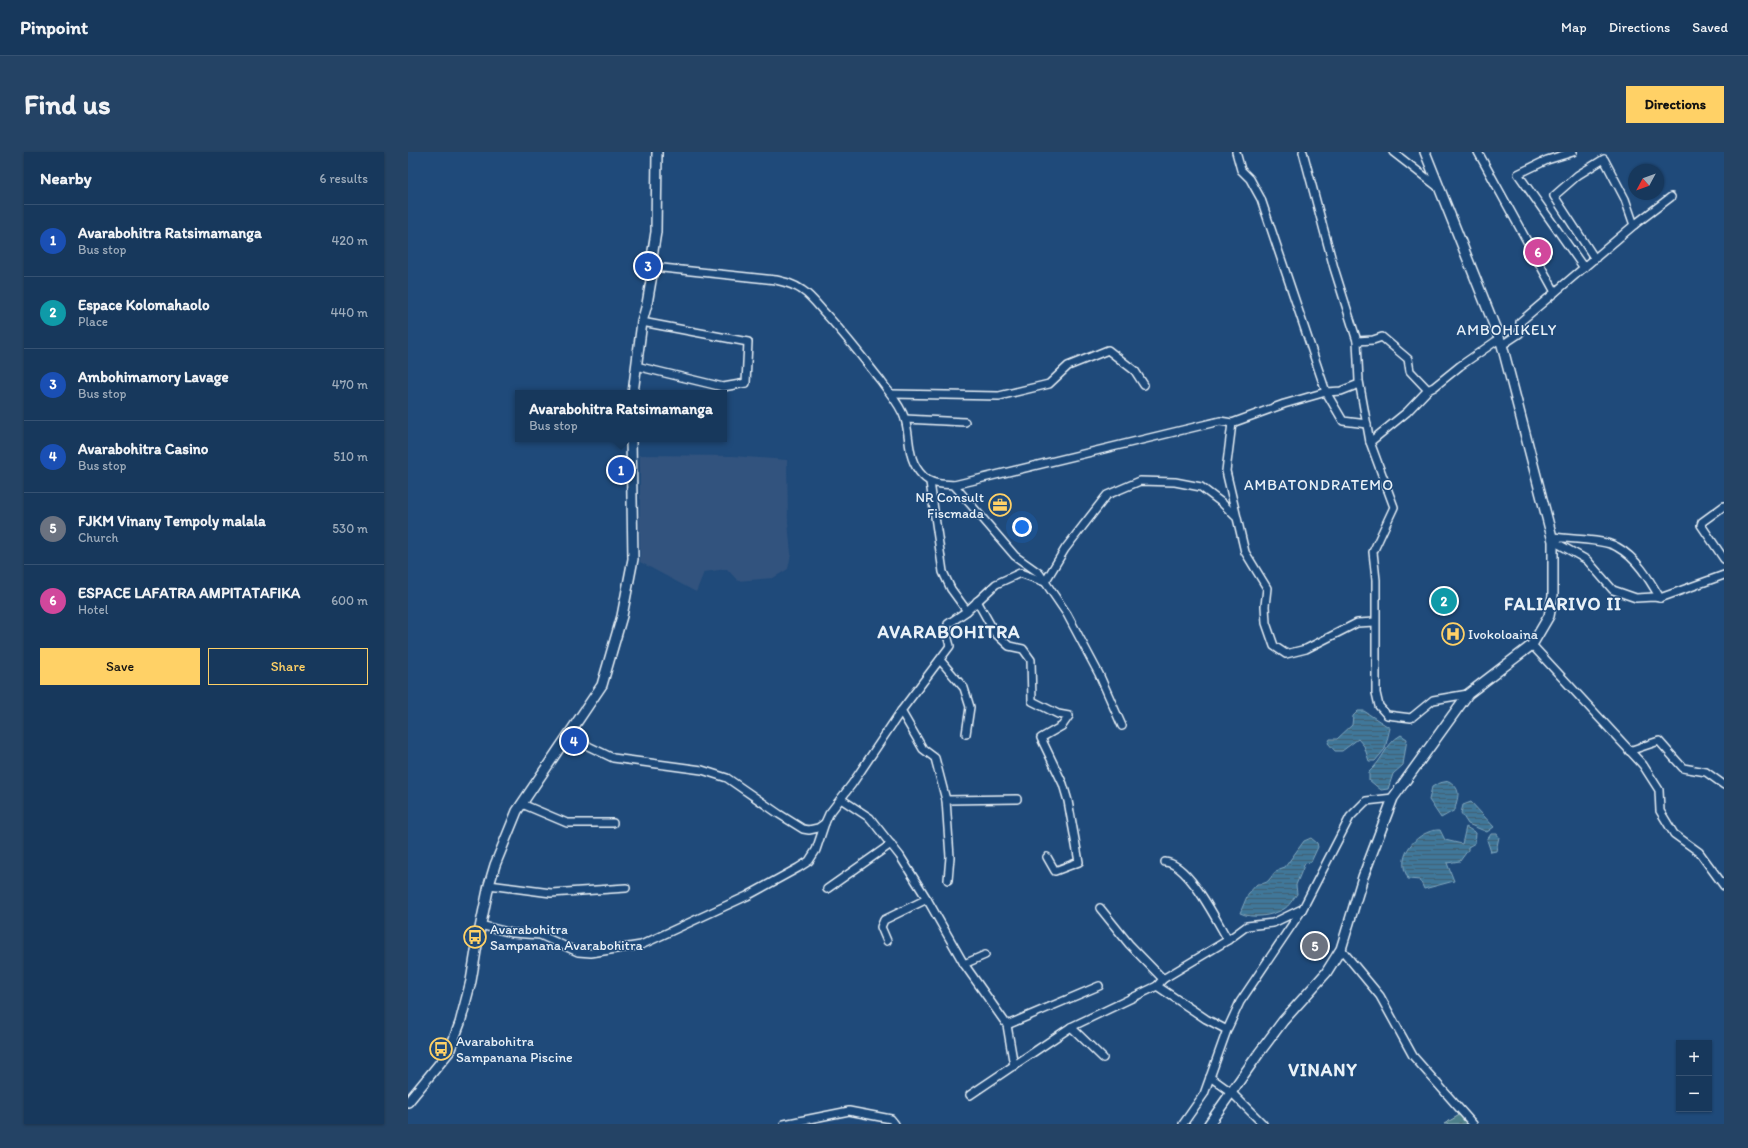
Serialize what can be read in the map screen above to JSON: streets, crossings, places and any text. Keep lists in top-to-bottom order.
{
  "districts": [
    "AMBOHIKELY",
    "AMBATONDRATEMO",
    "FALIARIVO II",
    "AVARABOHITRA",
    "VINANY"
  ],
  "places": {
    "office": ["NR Consult Fiscmada"],
    "hospital": ["Ivokoloaina"],
    "bus stop": ["Avarabohitra Sampanana Avarabohitra", "Avarabohitra Sampanana Piscine"]
  },
  "north": "bottom left",
  "page": {
    "header": "Pinpoint",
    "nav": ["Map", "Directions", "Saved"],
    "buttons": [
      "Directions",
      ["Save", "Share"]
    ],
    "title": "Find us",
    "heading": ["Nearby", "6 results"],
    "list": [
      {
        "mark": "1",
        "name": "Avarabohitra Ratsimamanga",
        "note": "Bus stop",
        "value": "420 m"
      },
      {
        "mark": "2",
        "name": "Espace Kolomahaolo",
        "note": "Place",
        "value": "440 m"
      },
      {
        "mark": "3",
        "name": "Ambohimamory Lavage",
        "note": "Bus stop",
        "value": "470 m"
      },
      {
        "mark": "4",
        "name": "Avarabohitra Casino",
        "note": "Bus stop",
        "value": "510 m"
      },
      {
        "mark": "5",
        "name": "FJKM Vinany Tempoly malala",
        "note": "Church",
        "value": "530 m"
      },
      {
        "mark": "6",
        "name": "ESPACE LAFATRA AMPITATAFIKA",
        "note": "Hotel",
        "value": "600 m"
      }
    ],
    "pins": [
      "6",
      "3",
      "1",
      "2",
      "4",
      "5"
    ],
    "popup": ["Avarabohitra Ratsimamanga", "Bus stop"],
    "map_buttons": ["+", "−"]
  }
}
